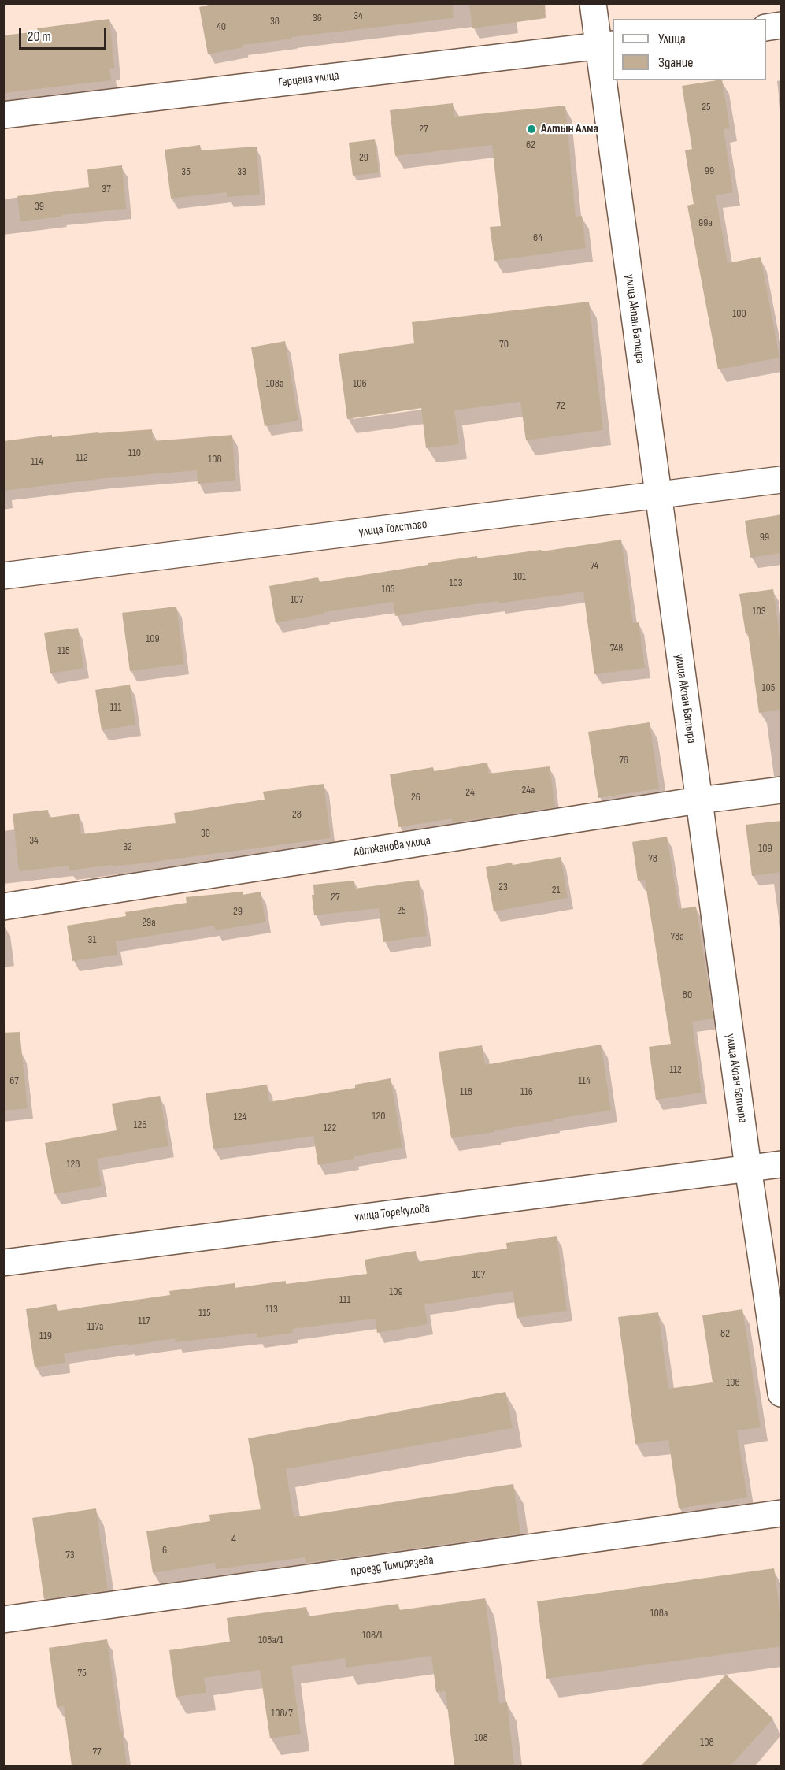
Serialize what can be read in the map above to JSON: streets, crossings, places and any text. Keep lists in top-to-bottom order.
{
  "streets": {
    "street": [
      "Герцена улица",
      "улица Акпан Батыра",
      "улица Толстого",
      "Айтжанова улица",
      "улица Торекулова",
      "проезд Тимирязева"
    ]
  },
  "crossings": [
    ["Герцена улица", "улица Акпан Батыра"],
    ["улица Акпан Батыра", "улица Толстого"],
    ["улица Акпан Батыра", "Айтжанова улица"],
    ["улица Акпан Батыра", "улица Торекулова"]
  ],
  "places": ["Алтын Алма"],
  "house_numbers": [
    "34",
    "36",
    "38",
    "40",
    "25",
    "27",
    "62",
    "29",
    "99",
    "35",
    "33",
    "37",
    "39",
    "99а",
    "64",
    "100",
    "70",
    "108а",
    "106",
    "72",
    "110",
    "112",
    "108",
    "114",
    "99",
    "74",
    "101",
    "103",
    "105",
    "107",
    "103",
    "109",
    "74в",
    "115",
    "105",
    "111",
    "76",
    "24а",
    "24",
    "26",
    "28",
    "30",
    "34",
    "32",
    "109",
    "78",
    "23",
    "21",
    "27",
    "25",
    "29",
    "29а",
    "78а",
    "31",
    "80",
    "112",
    "67",
    "114",
    "118",
    "116",
    "120",
    "124",
    "126",
    "122",
    "128",
    "107",
    "109",
    "111",
    "113",
    "115",
    "117",
    "117а",
    "82",
    "119",
    "106",
    "4",
    "6",
    "73",
    "108а",
    "108/1",
    "108а/1",
    "75",
    "108/7",
    "108",
    "108",
    "77"
  ],
  "legend": ["Улица", "Здание"],
  "scale_bar": "20 m"
}
